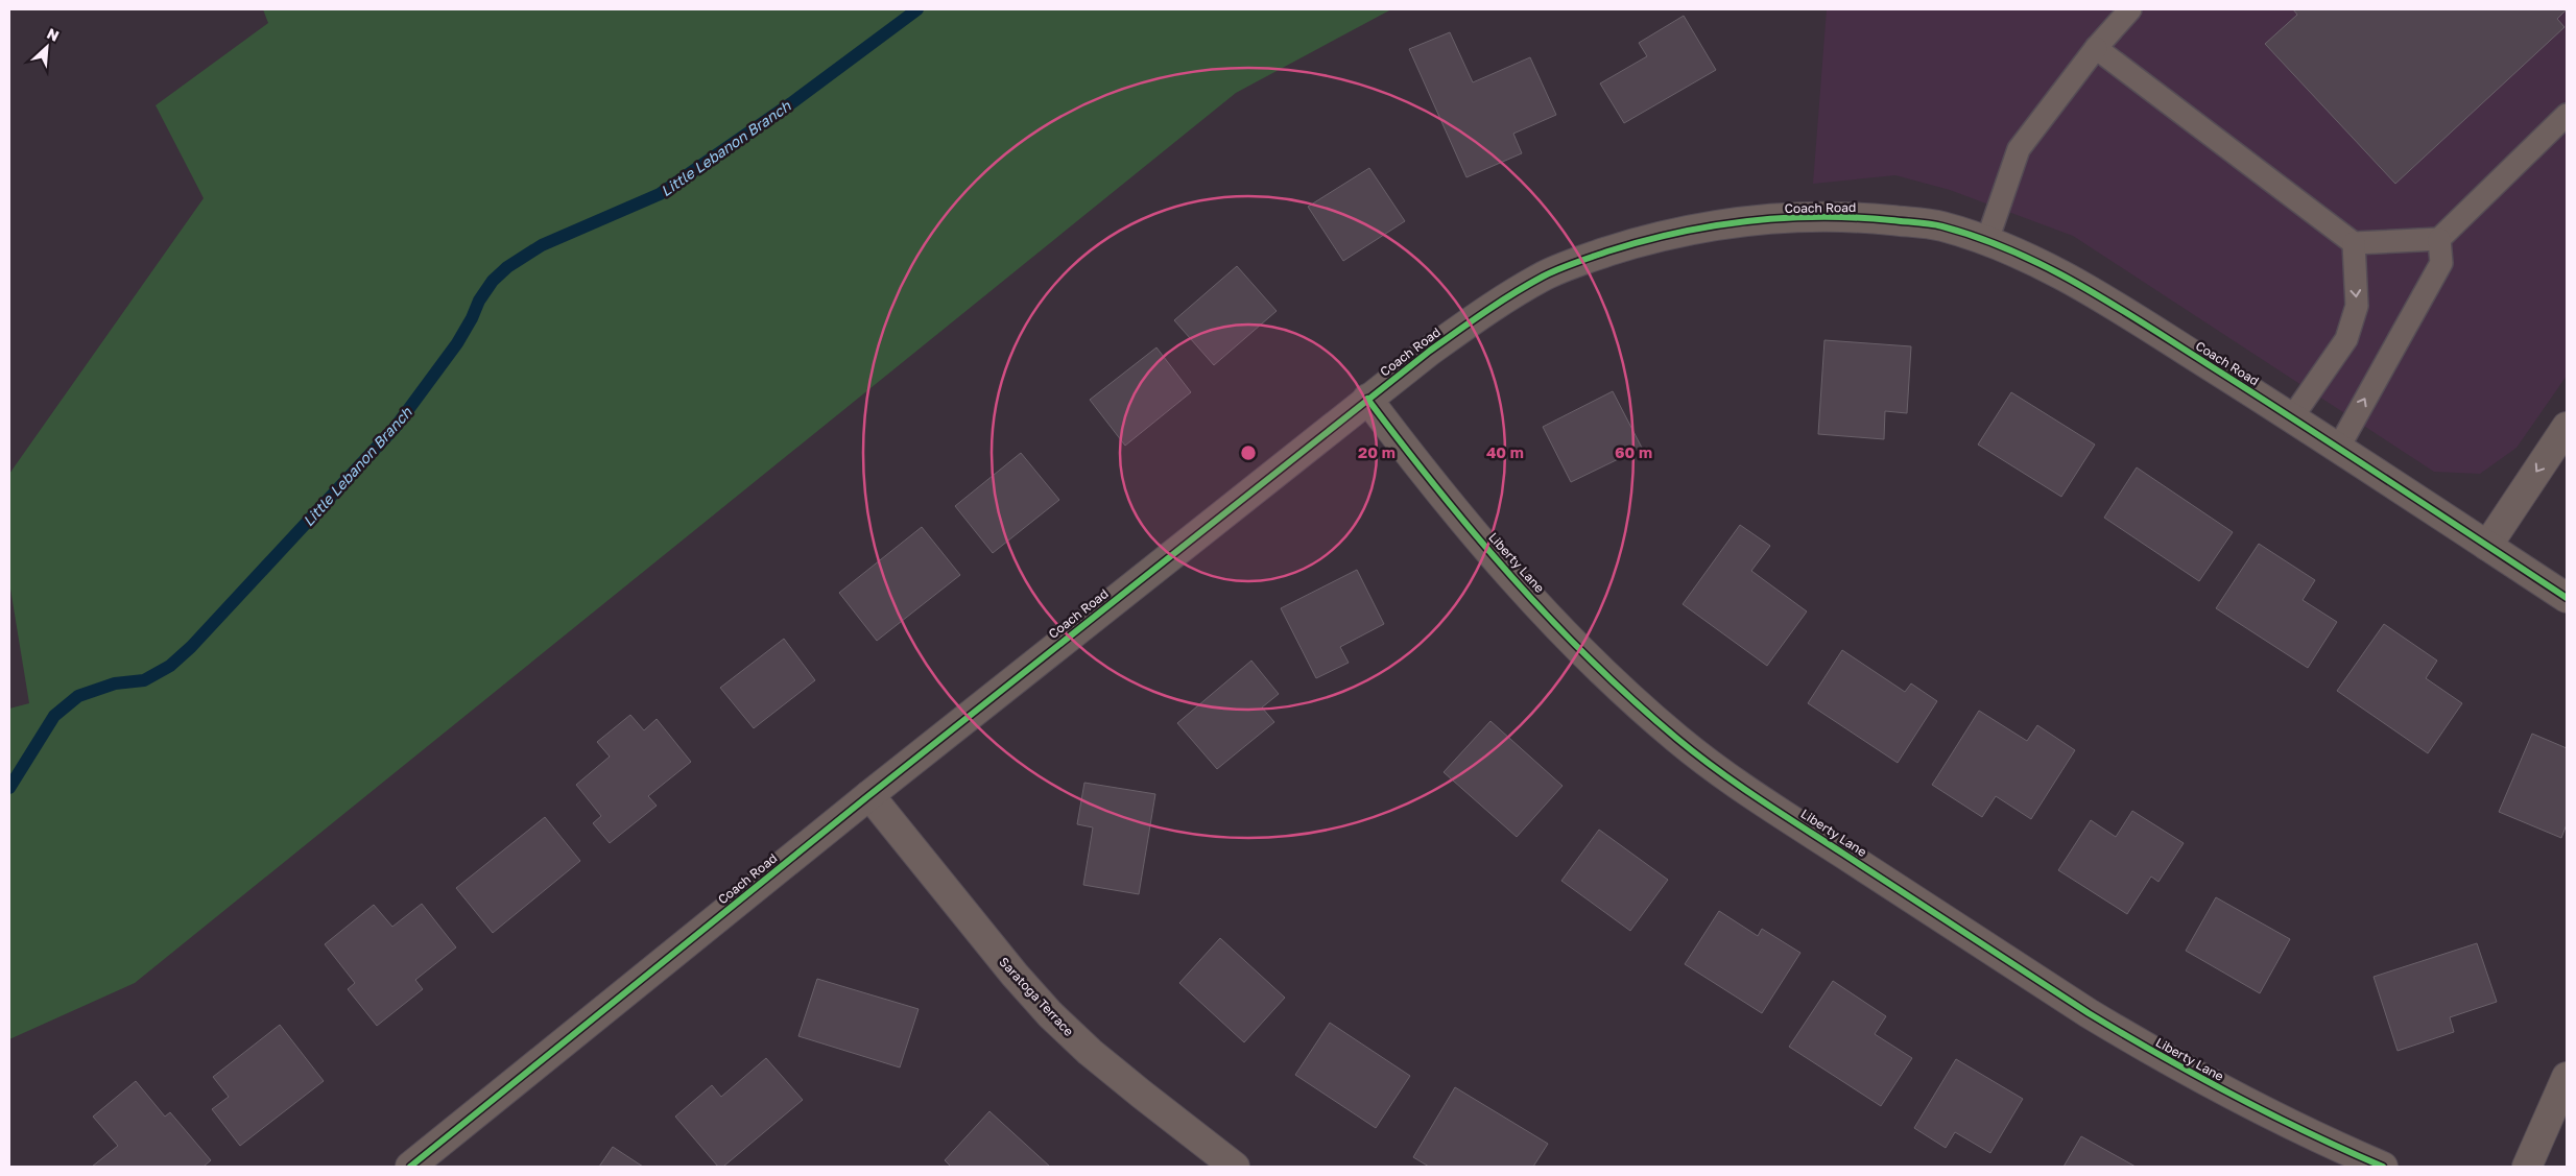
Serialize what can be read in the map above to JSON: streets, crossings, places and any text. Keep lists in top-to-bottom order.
{
  "streets": {
    "street": ["Coach Road", "Liberty Lane", "Saratoga Terrace"]
  },
  "crossings": [
    ["Coach Road", "Liberty Lane"],
    ["Coach Road", "Saratoga Terrace"]
  ],
  "water": ["Little Lebanon Branch"],
  "north": "top right",
  "rings": ["20 m", "40 m", "60 m"]
}
